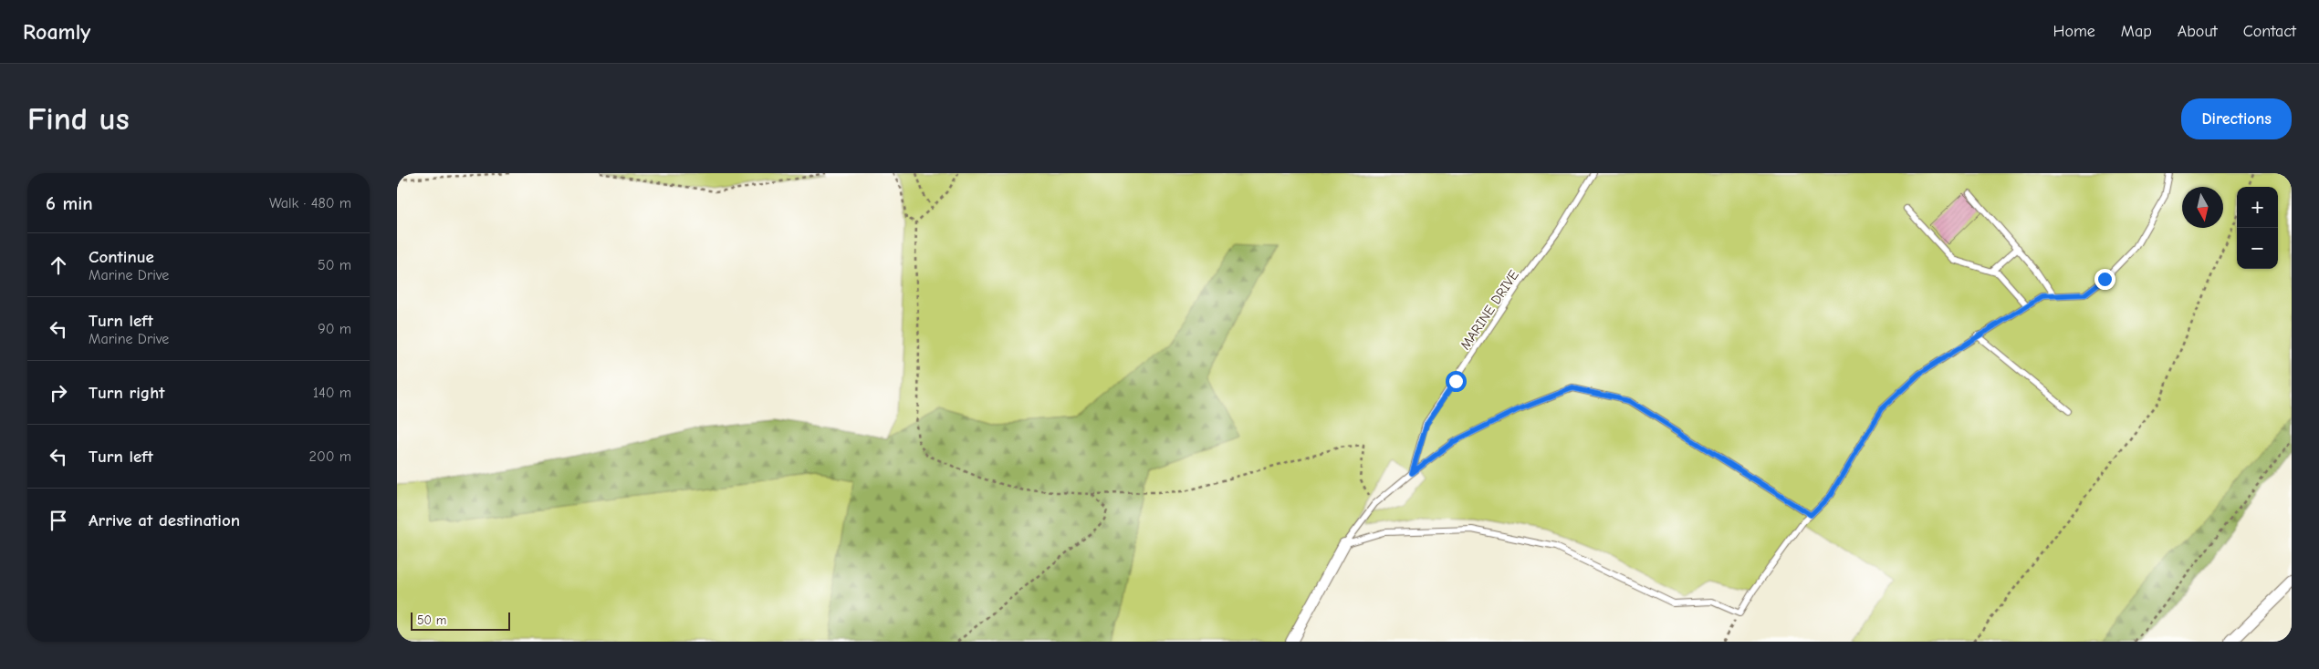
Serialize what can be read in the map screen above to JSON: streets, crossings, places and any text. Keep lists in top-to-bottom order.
{
  "streets": {
    "lane": ["MARINE DRIVE"]
  },
  "scale_bar": "50 m",
  "north": "bottom",
  "page": {
    "header": "Roamly",
    "nav": [
      "Home",
      "Map",
      "About",
      "Contact"
    ],
    "buttons": "Directions",
    "title": "Find us",
    "heading": ["6 min", "Walk · 480 m"],
    "map_buttons": ["+", "−"],
    "list": [
      ["Continue", "Marine Drive", "50 m"],
      ["Turn left", "Marine Drive", "90 m"],
      ["Turn right", "140 m"],
      ["Turn left", "200 m"],
      "Arrive at destination"
    ],
    "scale": "50 m"
  }
}
